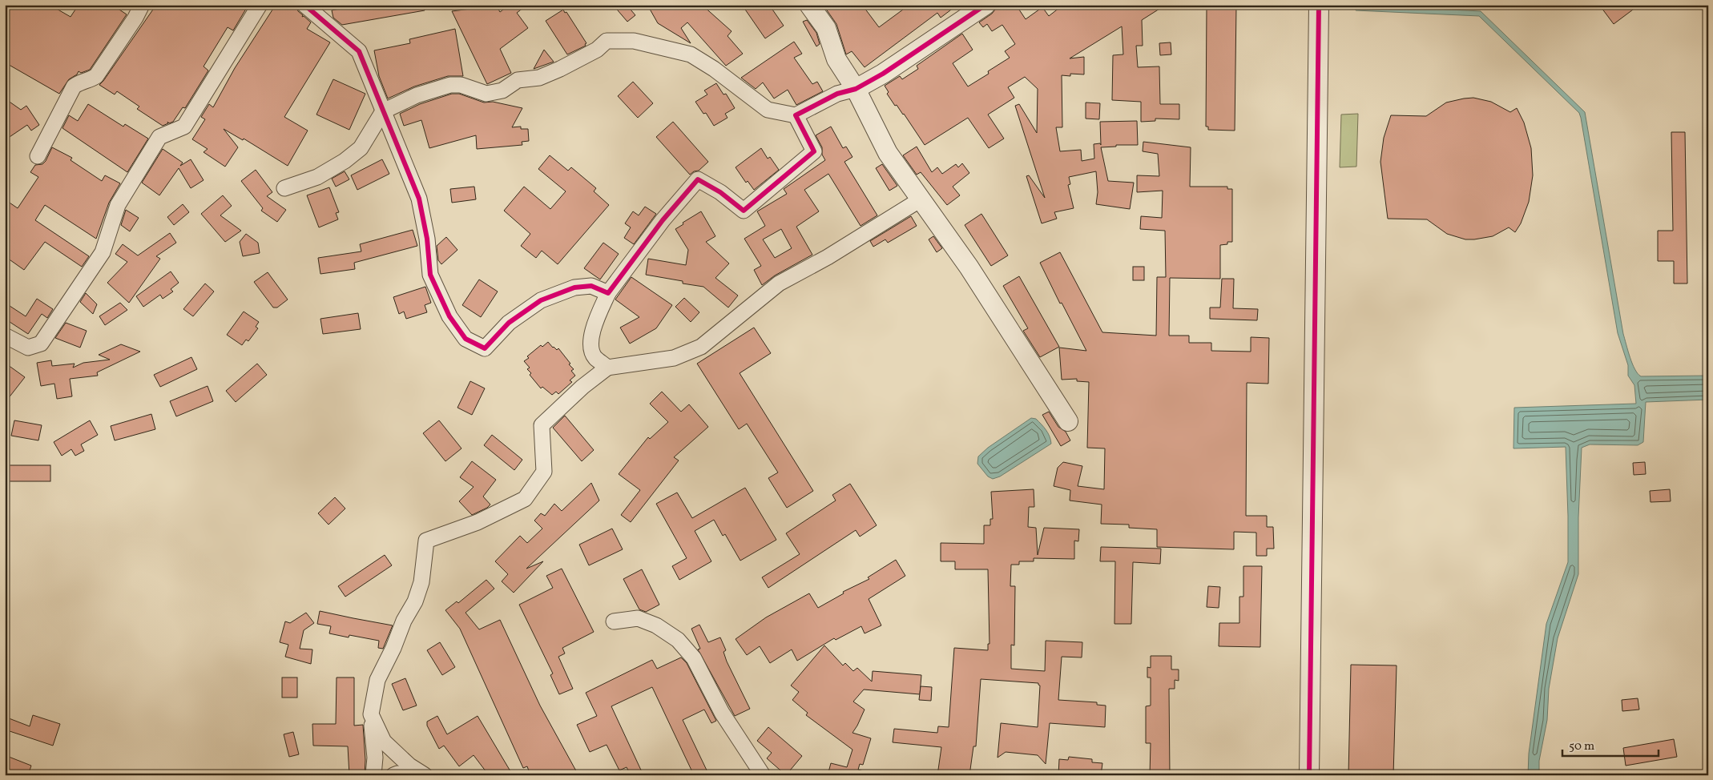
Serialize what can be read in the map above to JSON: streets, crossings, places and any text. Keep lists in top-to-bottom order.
{
  "scale_bar": "50 m"
}
